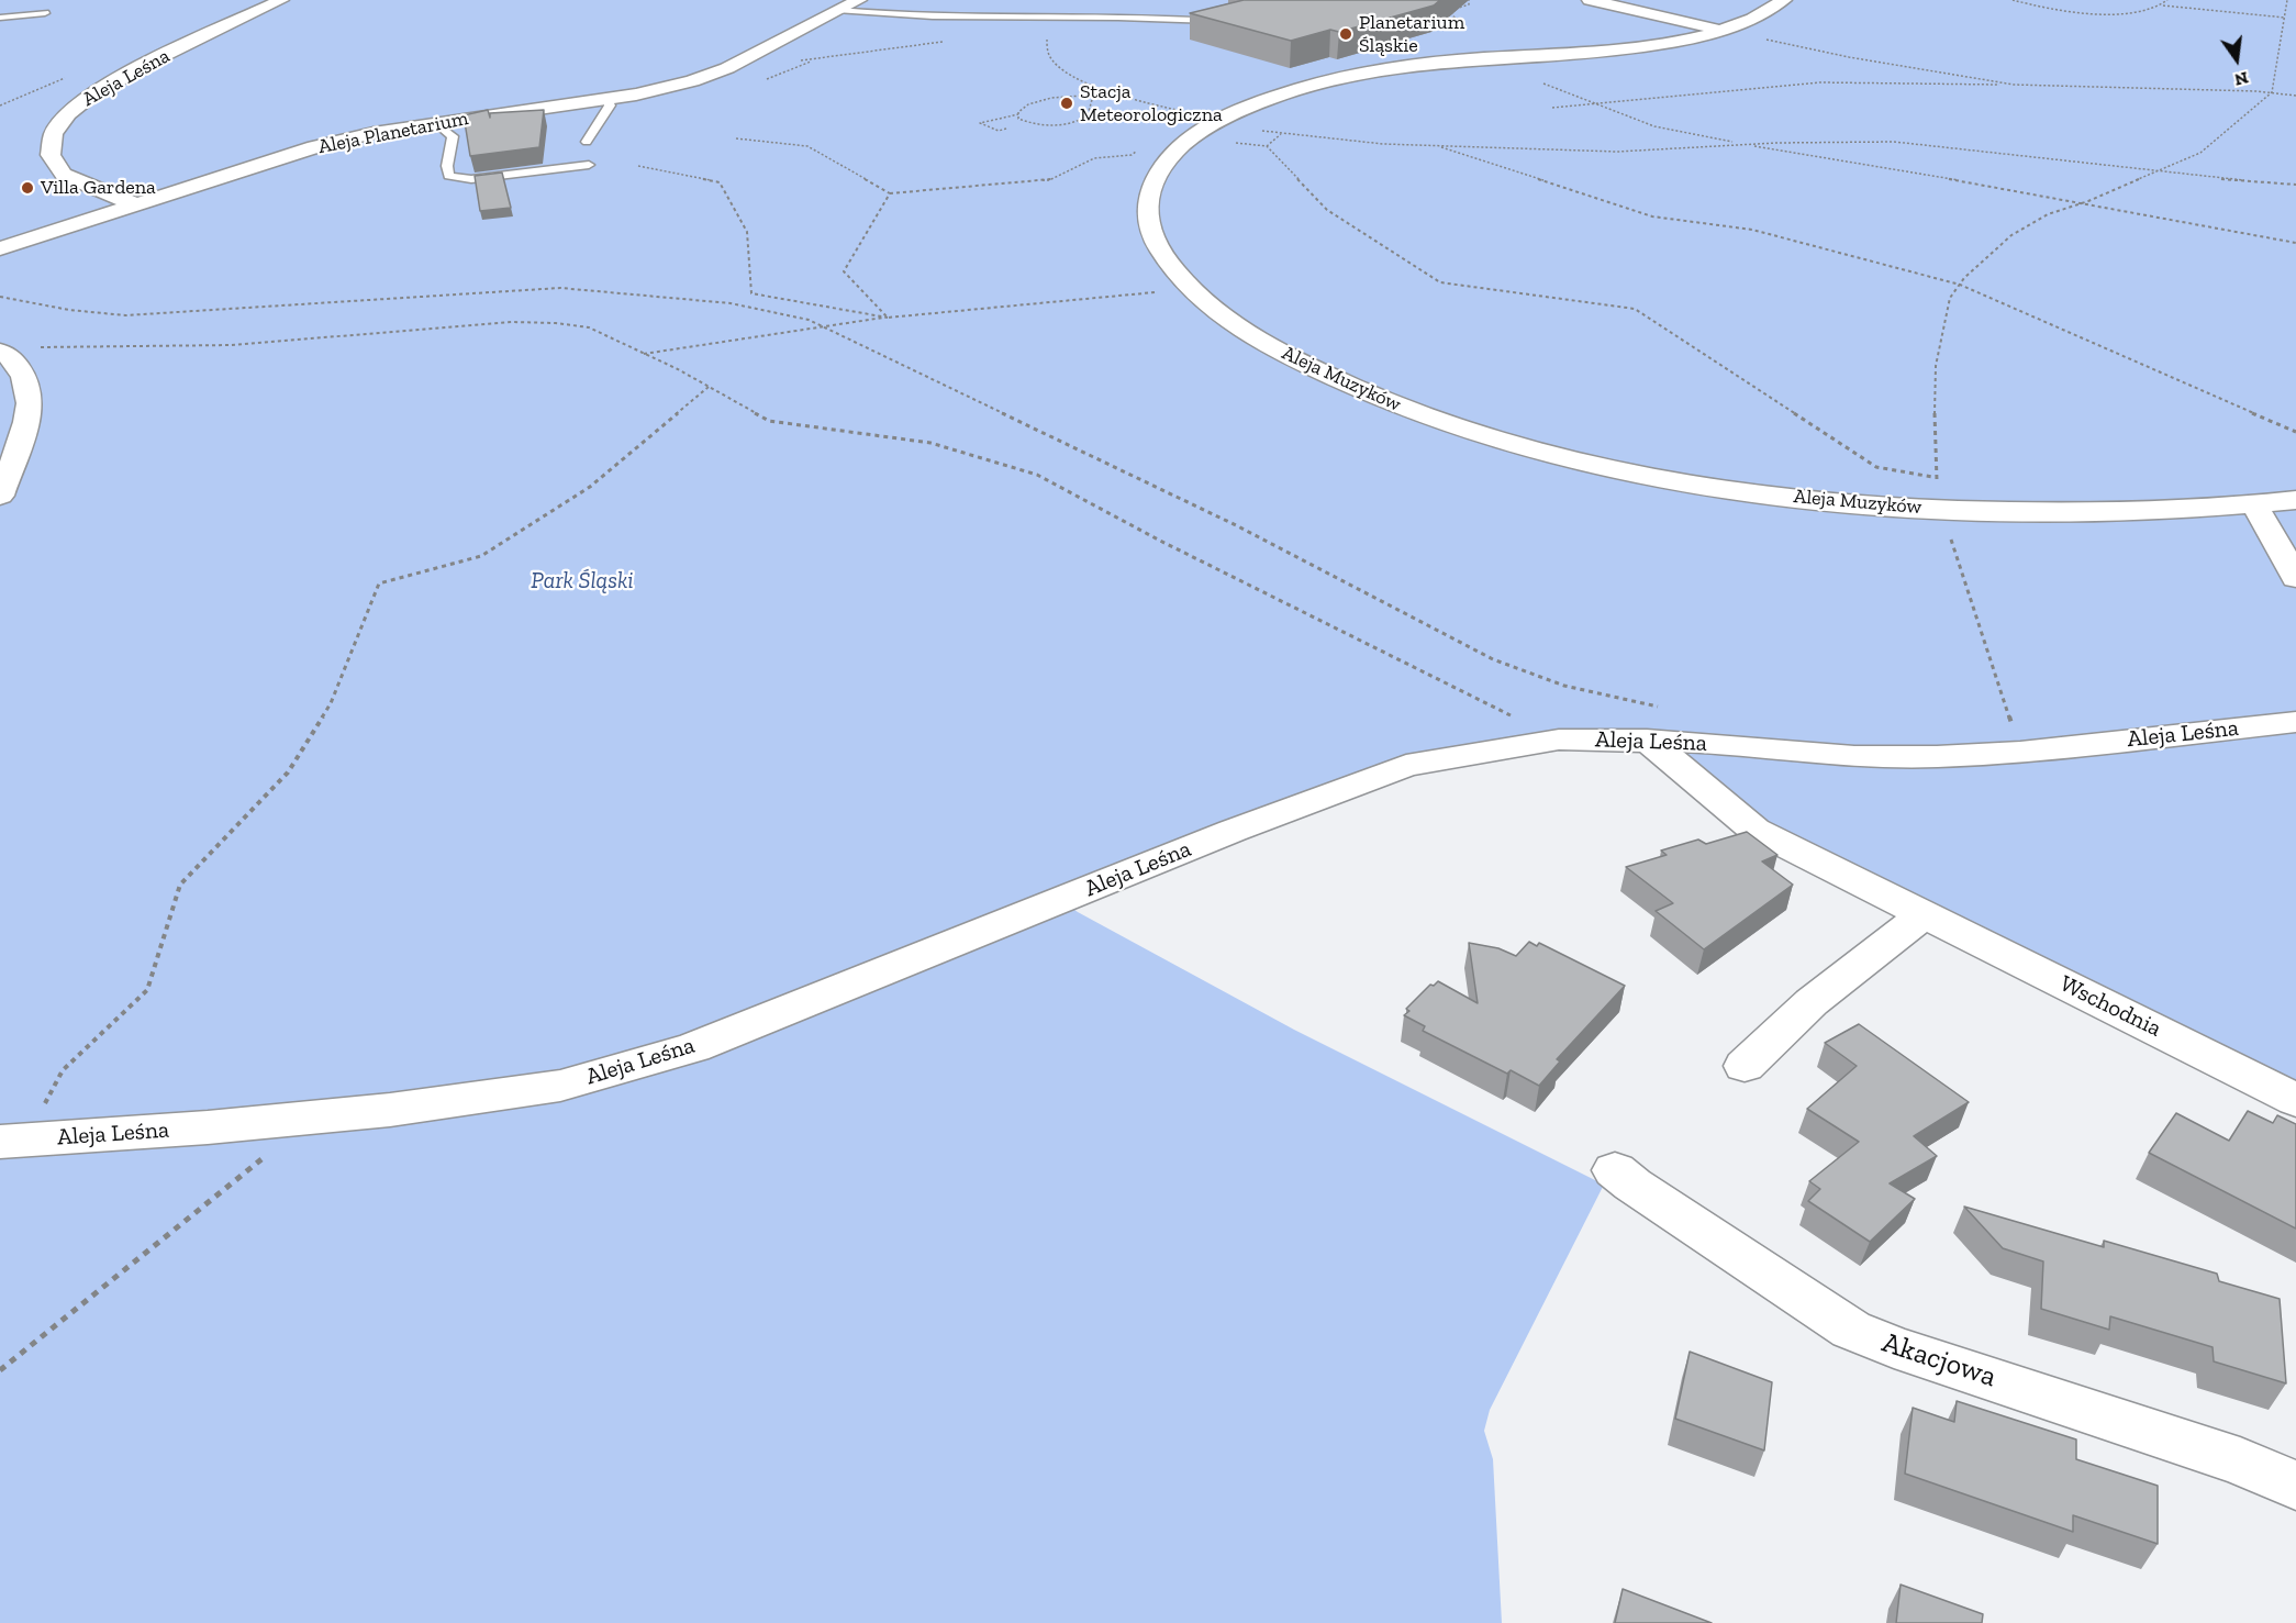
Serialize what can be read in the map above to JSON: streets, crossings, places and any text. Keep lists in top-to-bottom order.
{
  "streets": {
    "street": [
      "Aleja Leśna",
      "Aleja Planetarium",
      "Aleja Muzyków",
      "Wschodnia",
      "Akacjowa"
    ]
  },
  "crossings": [
    ["Aleja Leśna", "Aleja Planetarium"],
    ["Aleja Leśna", "Wschodnia"]
  ],
  "parks": ["Park Śląski"],
  "places": ["Planetarium Śląskie", "Stacja Meteorologiczna", "Villa Gardena"],
  "north": "bottom"
}
